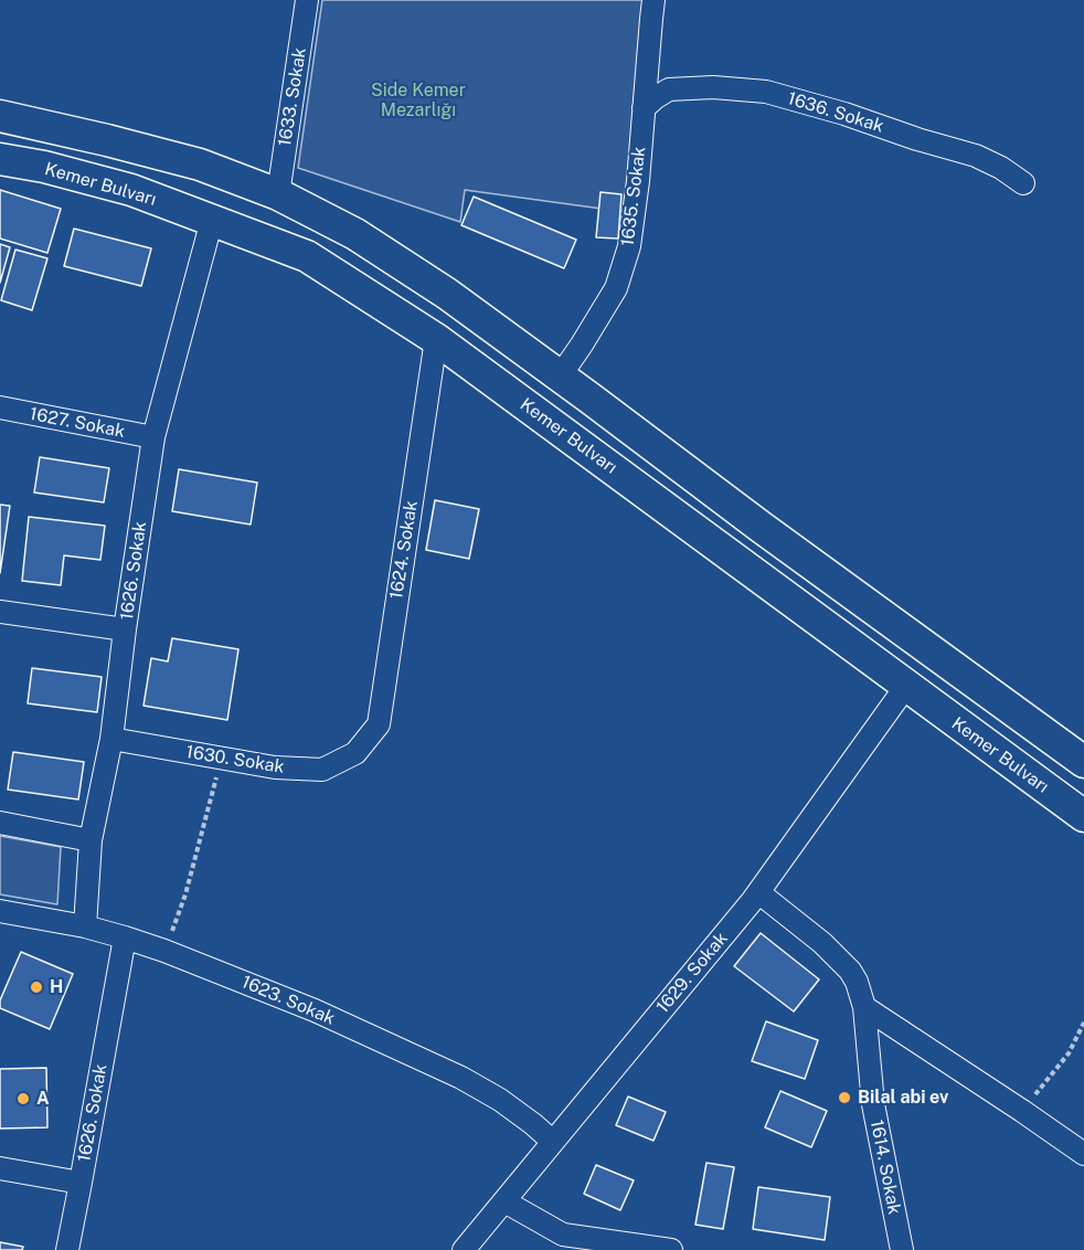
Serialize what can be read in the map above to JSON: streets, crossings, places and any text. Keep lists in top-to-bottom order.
{
  "streets": {
    "main road": ["Kemer Bulvarı"],
    "street": [
      "1633. Sokak",
      "1636. Sokak",
      "1635. Sokak",
      "1627. Sokak",
      "1624. Sokak",
      "1626. Sokak",
      "1630. Sokak",
      "1629. Sokak",
      "1623. Sokak",
      "1614. Sokak"
    ]
  },
  "crossings": [
    ["1636. Sokak", "1635. Sokak"],
    ["Kemer Bulvarı", "1624. Sokak"],
    ["Kemer Bulvarı", "1626. Sokak"],
    ["Kemer Bulvarı", "1629. Sokak"],
    ["1627. Sokak", "1626. Sokak"],
    ["1624. Sokak", "1630. Sokak"],
    ["1626. Sokak", "1630. Sokak"],
    ["1626. Sokak", "1623. Sokak"],
    ["1629. Sokak", "1623. Sokak"],
    ["1629. Sokak", "1614. Sokak"]
  ],
  "parks": ["Side Kemer Mezarlığı"],
  "places": ["H", "Bilal abi ev", "A"]
}
